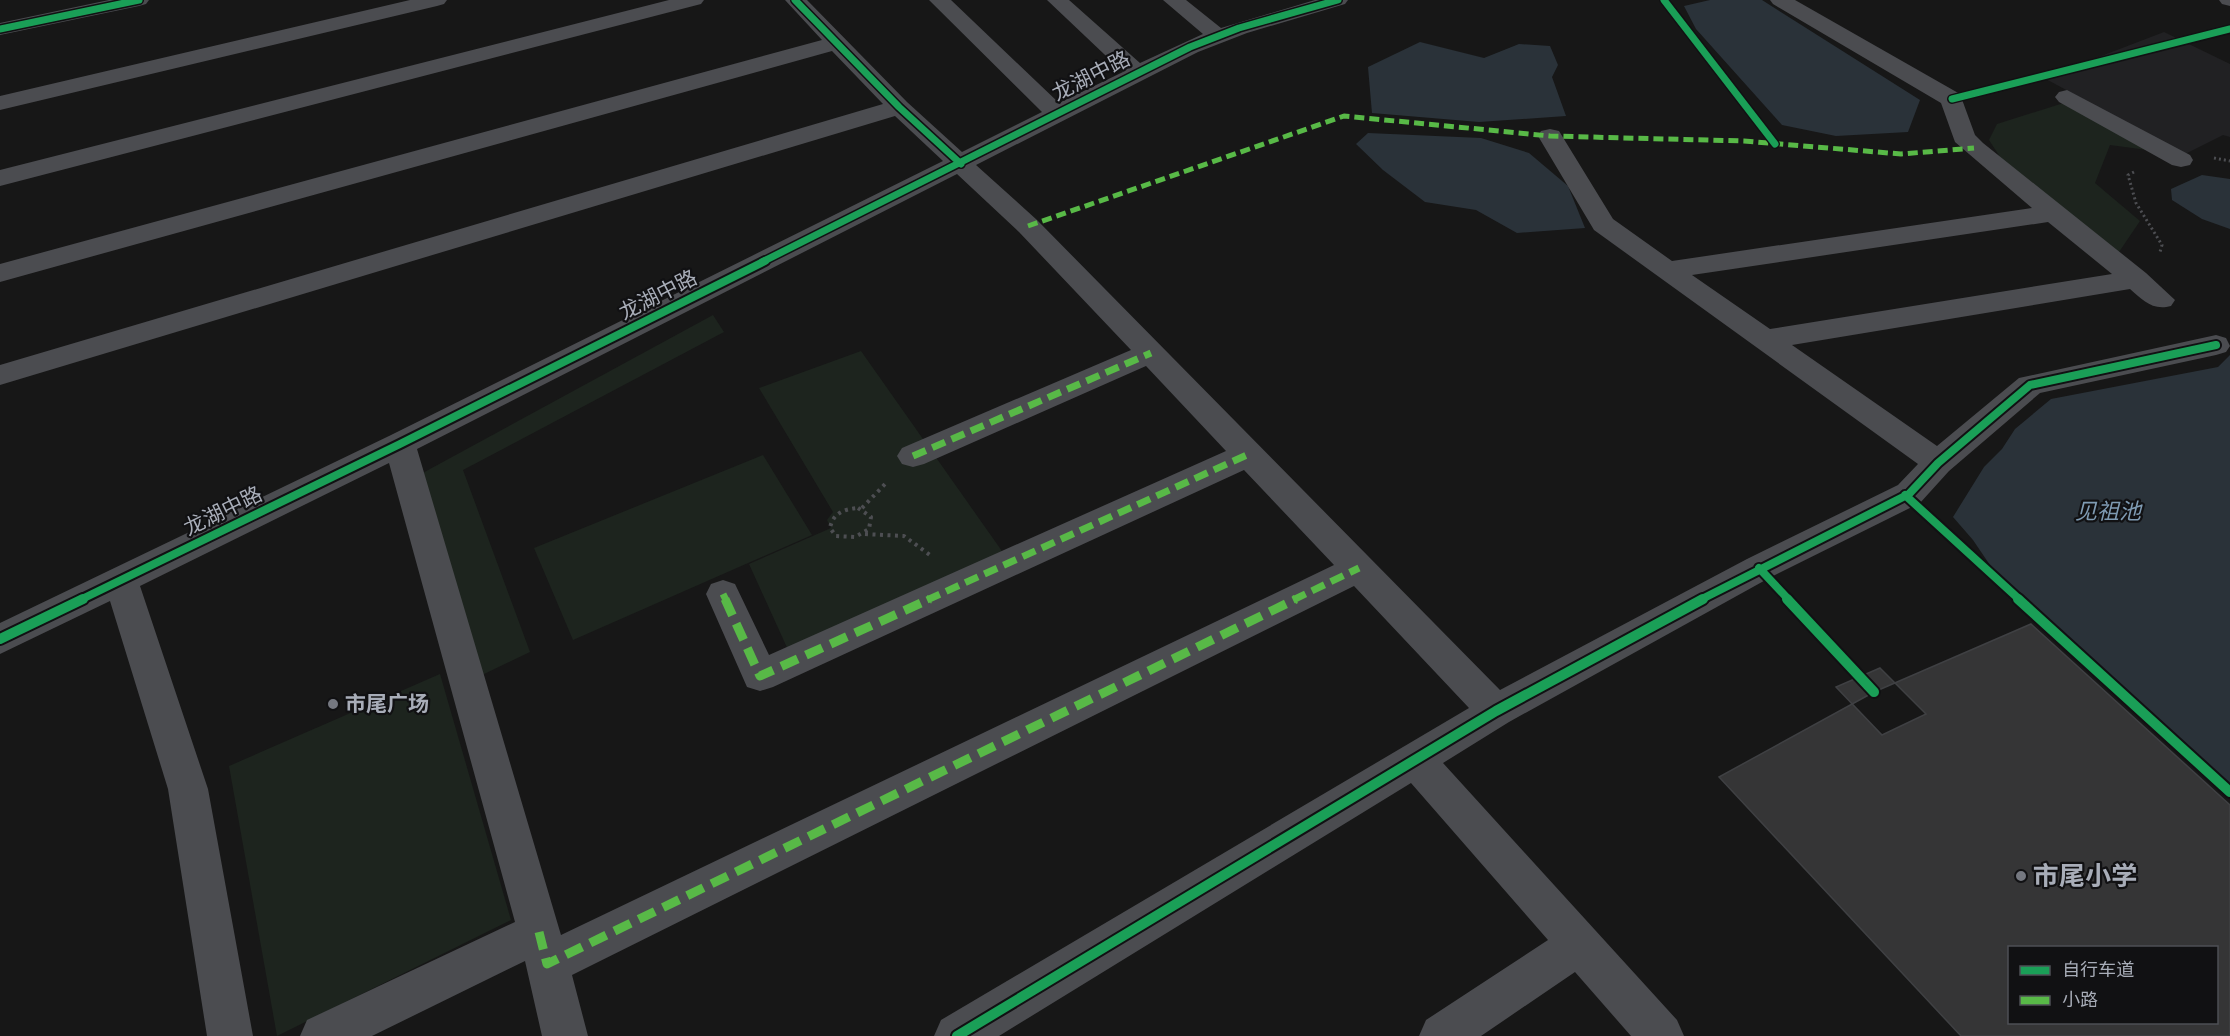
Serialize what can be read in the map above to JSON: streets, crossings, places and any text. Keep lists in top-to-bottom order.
{
  "streets": {
    "street": ["龙湖中路"]
  },
  "water": ["见祖池"],
  "places": ["市尾广场", "市尾小学"],
  "legend": ["自行车道", "小路"]
}
